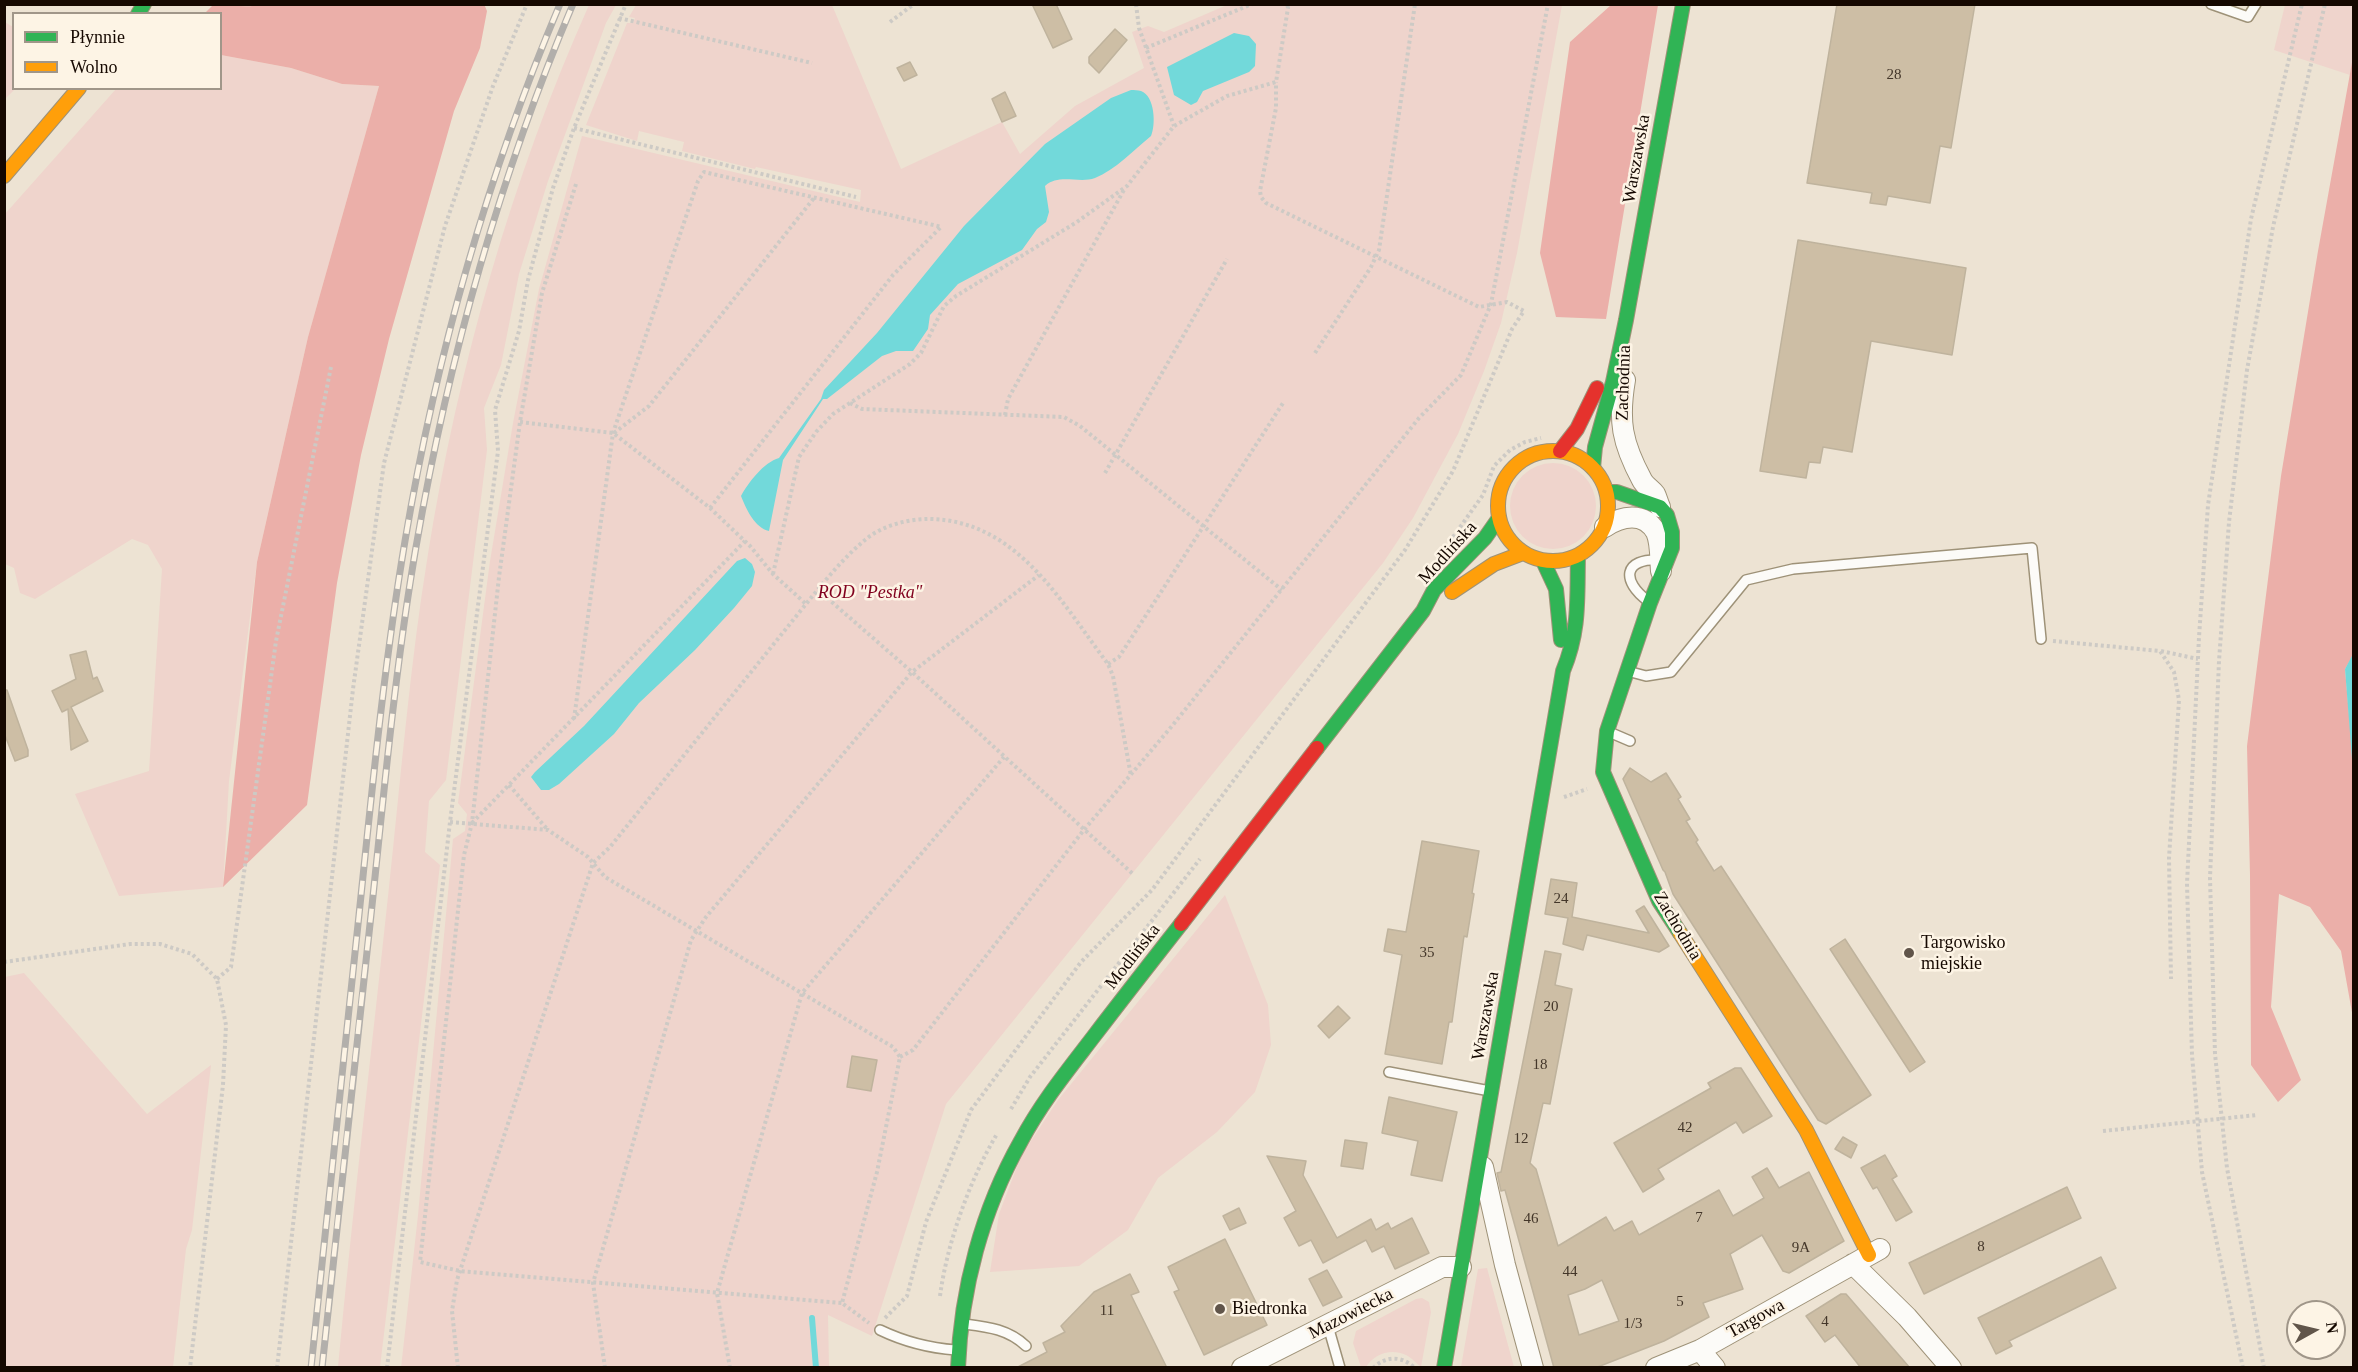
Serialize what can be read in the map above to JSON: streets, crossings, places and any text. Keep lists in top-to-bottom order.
{
  "streets": {
    "main road": ["Warszawska", "Zachodnia", "Modlińska"],
    "street": ["Mazowiecka", "Targowa"]
  },
  "crossings": [
    ["Warszawska", "Zachodnia"],
    ["Warszawska", "Modlińska"],
    ["Warszawska", "Mazowiecka"],
    ["Zachodnia", "Modlińska"],
    ["Zachodnia", "Targowa"]
  ],
  "parks": ["ROD \"Pestka\""],
  "places": ["Targowisko miejskie", "Biedronka"],
  "house_numbers": [
    "28",
    "24",
    "35",
    "20",
    "18",
    "42",
    "12",
    "7",
    "46",
    "8",
    "9A",
    "44",
    "5",
    "11",
    "4",
    "1/3"
  ],
  "legend": ["Płynnie", "Wolno"],
  "north": "right"
}
